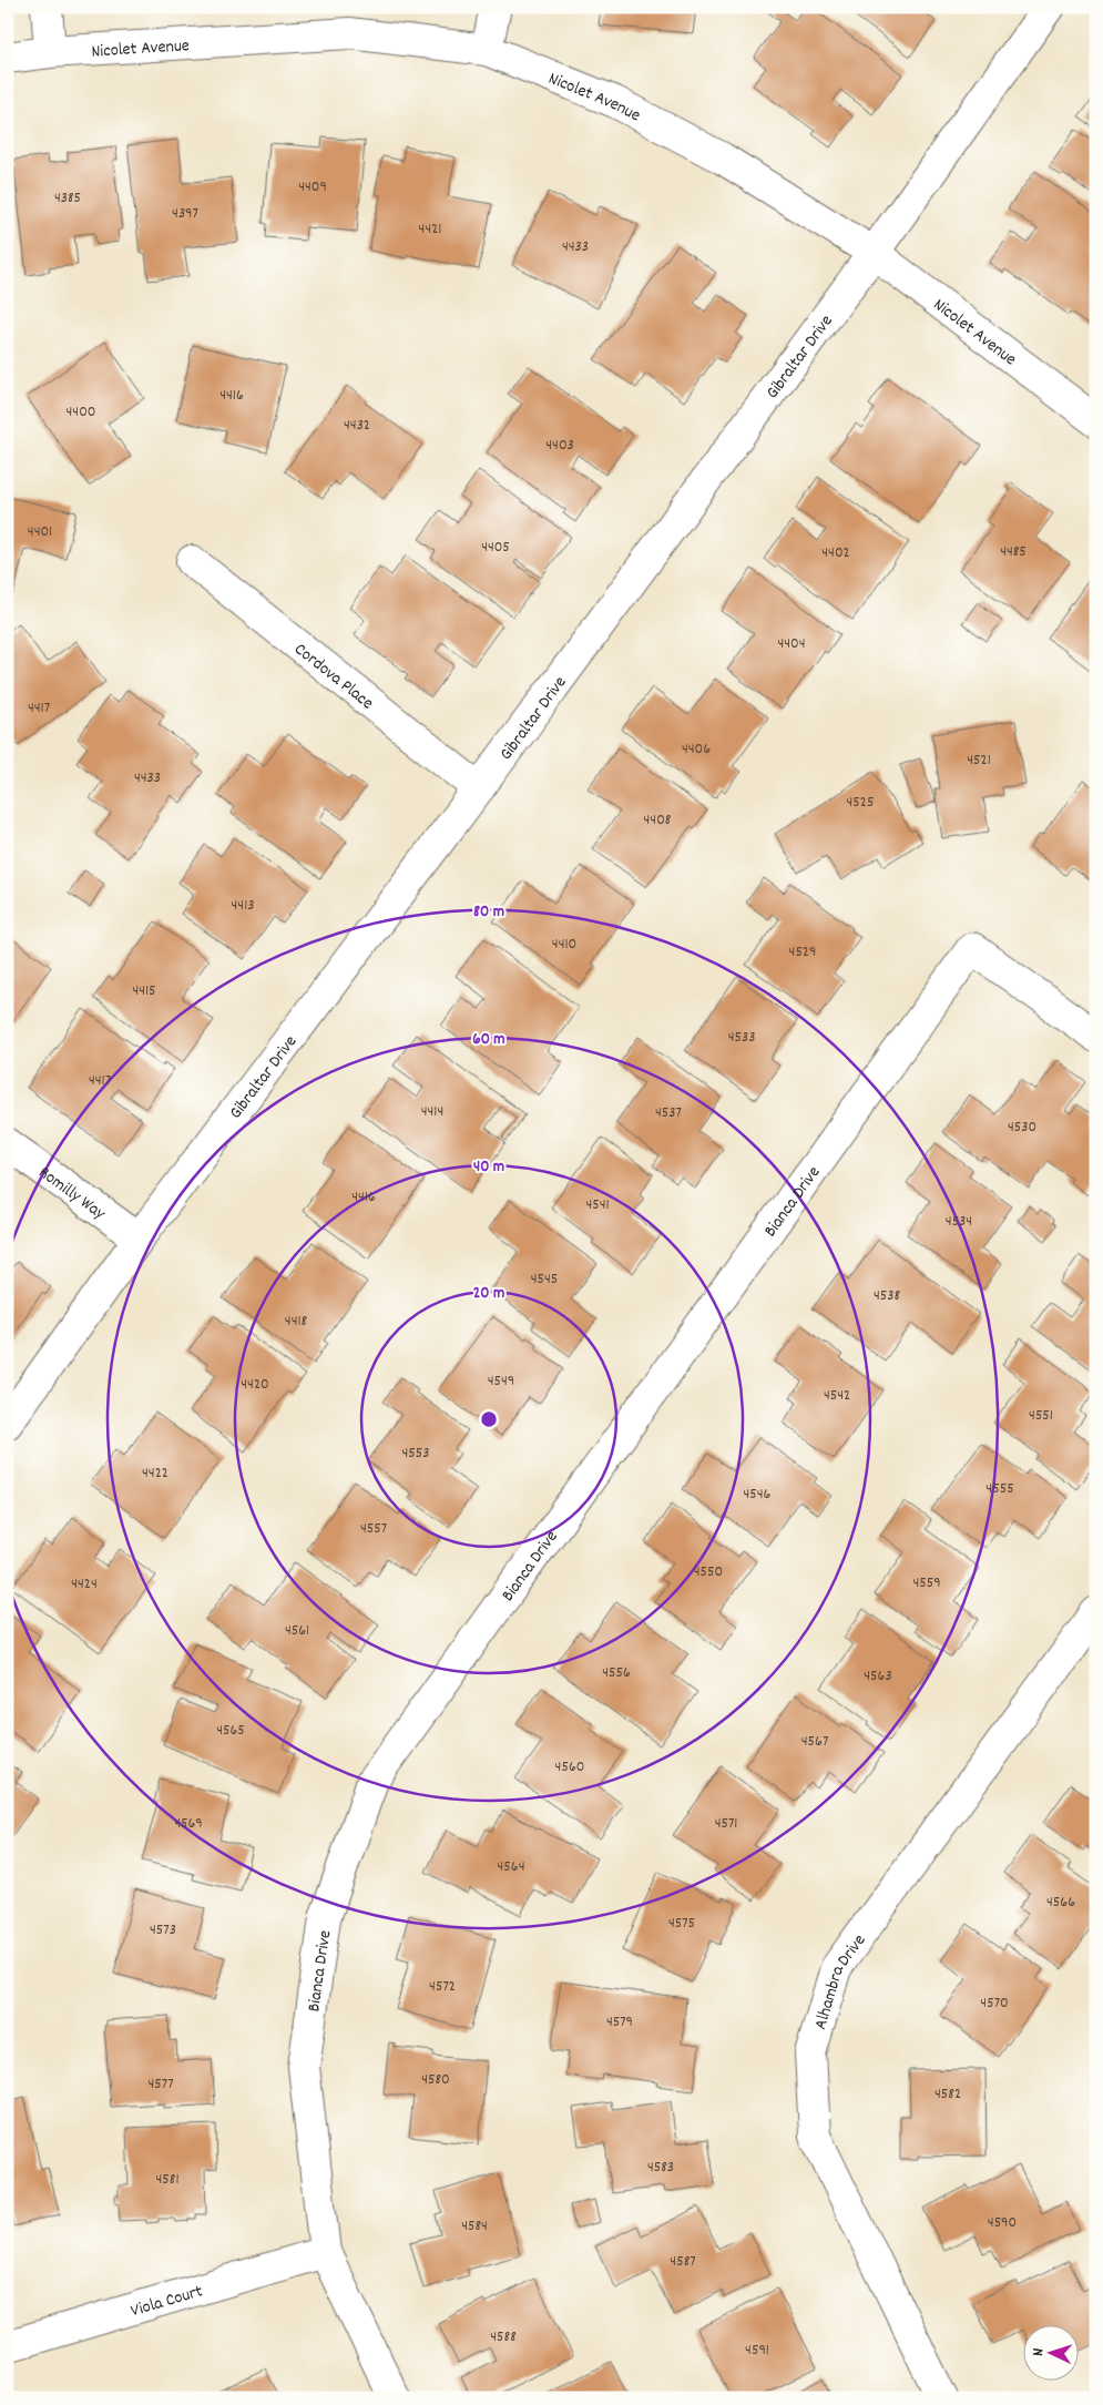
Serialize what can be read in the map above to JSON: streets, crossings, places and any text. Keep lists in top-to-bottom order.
{
  "streets": {
    "street": [
      "Nicolet Avenue",
      "Gibraltar Drive",
      "Cordova Place",
      "Romilly Way",
      "Bianca Drive",
      "Alhambra Drive",
      "Viola Court"
    ]
  },
  "crossings": [
    ["Nicolet Avenue", "Gibraltar Drive"],
    ["Gibraltar Drive", "Cordova Place"],
    ["Gibraltar Drive", "Romilly Way"],
    ["Bianca Drive", "Viola Court"]
  ],
  "house_numbers": [
    "4409",
    "4385",
    "4397",
    "4421",
    "4433",
    "4416",
    "4400",
    "4432",
    "4403",
    "4401",
    "4405",
    "4485",
    "4402",
    "4404",
    "4417",
    "4406",
    "4521",
    "4433",
    "4525",
    "4408",
    "4413",
    "4410",
    "4529",
    "4415",
    "4533",
    "4417",
    "4414",
    "4537",
    "4530",
    "4416",
    "4541",
    "4534",
    "4545",
    "4538",
    "4418",
    "4549",
    "4420",
    "4542",
    "4551",
    "4553",
    "4422",
    "4555",
    "4546",
    "4557",
    "4550",
    "4559",
    "4424",
    "4561",
    "4556",
    "4563",
    "4565",
    "4567",
    "4560",
    "4569",
    "4571",
    "4564",
    "4566",
    "4575",
    "4573",
    "4572",
    "4570",
    "4579",
    "4580",
    "4577",
    "4582",
    "4583",
    "4581",
    "4590",
    "4584",
    "4587",
    "4588",
    "4591"
  ],
  "north": "left",
  "rings": [
    "80 m",
    "60 m",
    "40 m",
    "20 m"
  ]
}
